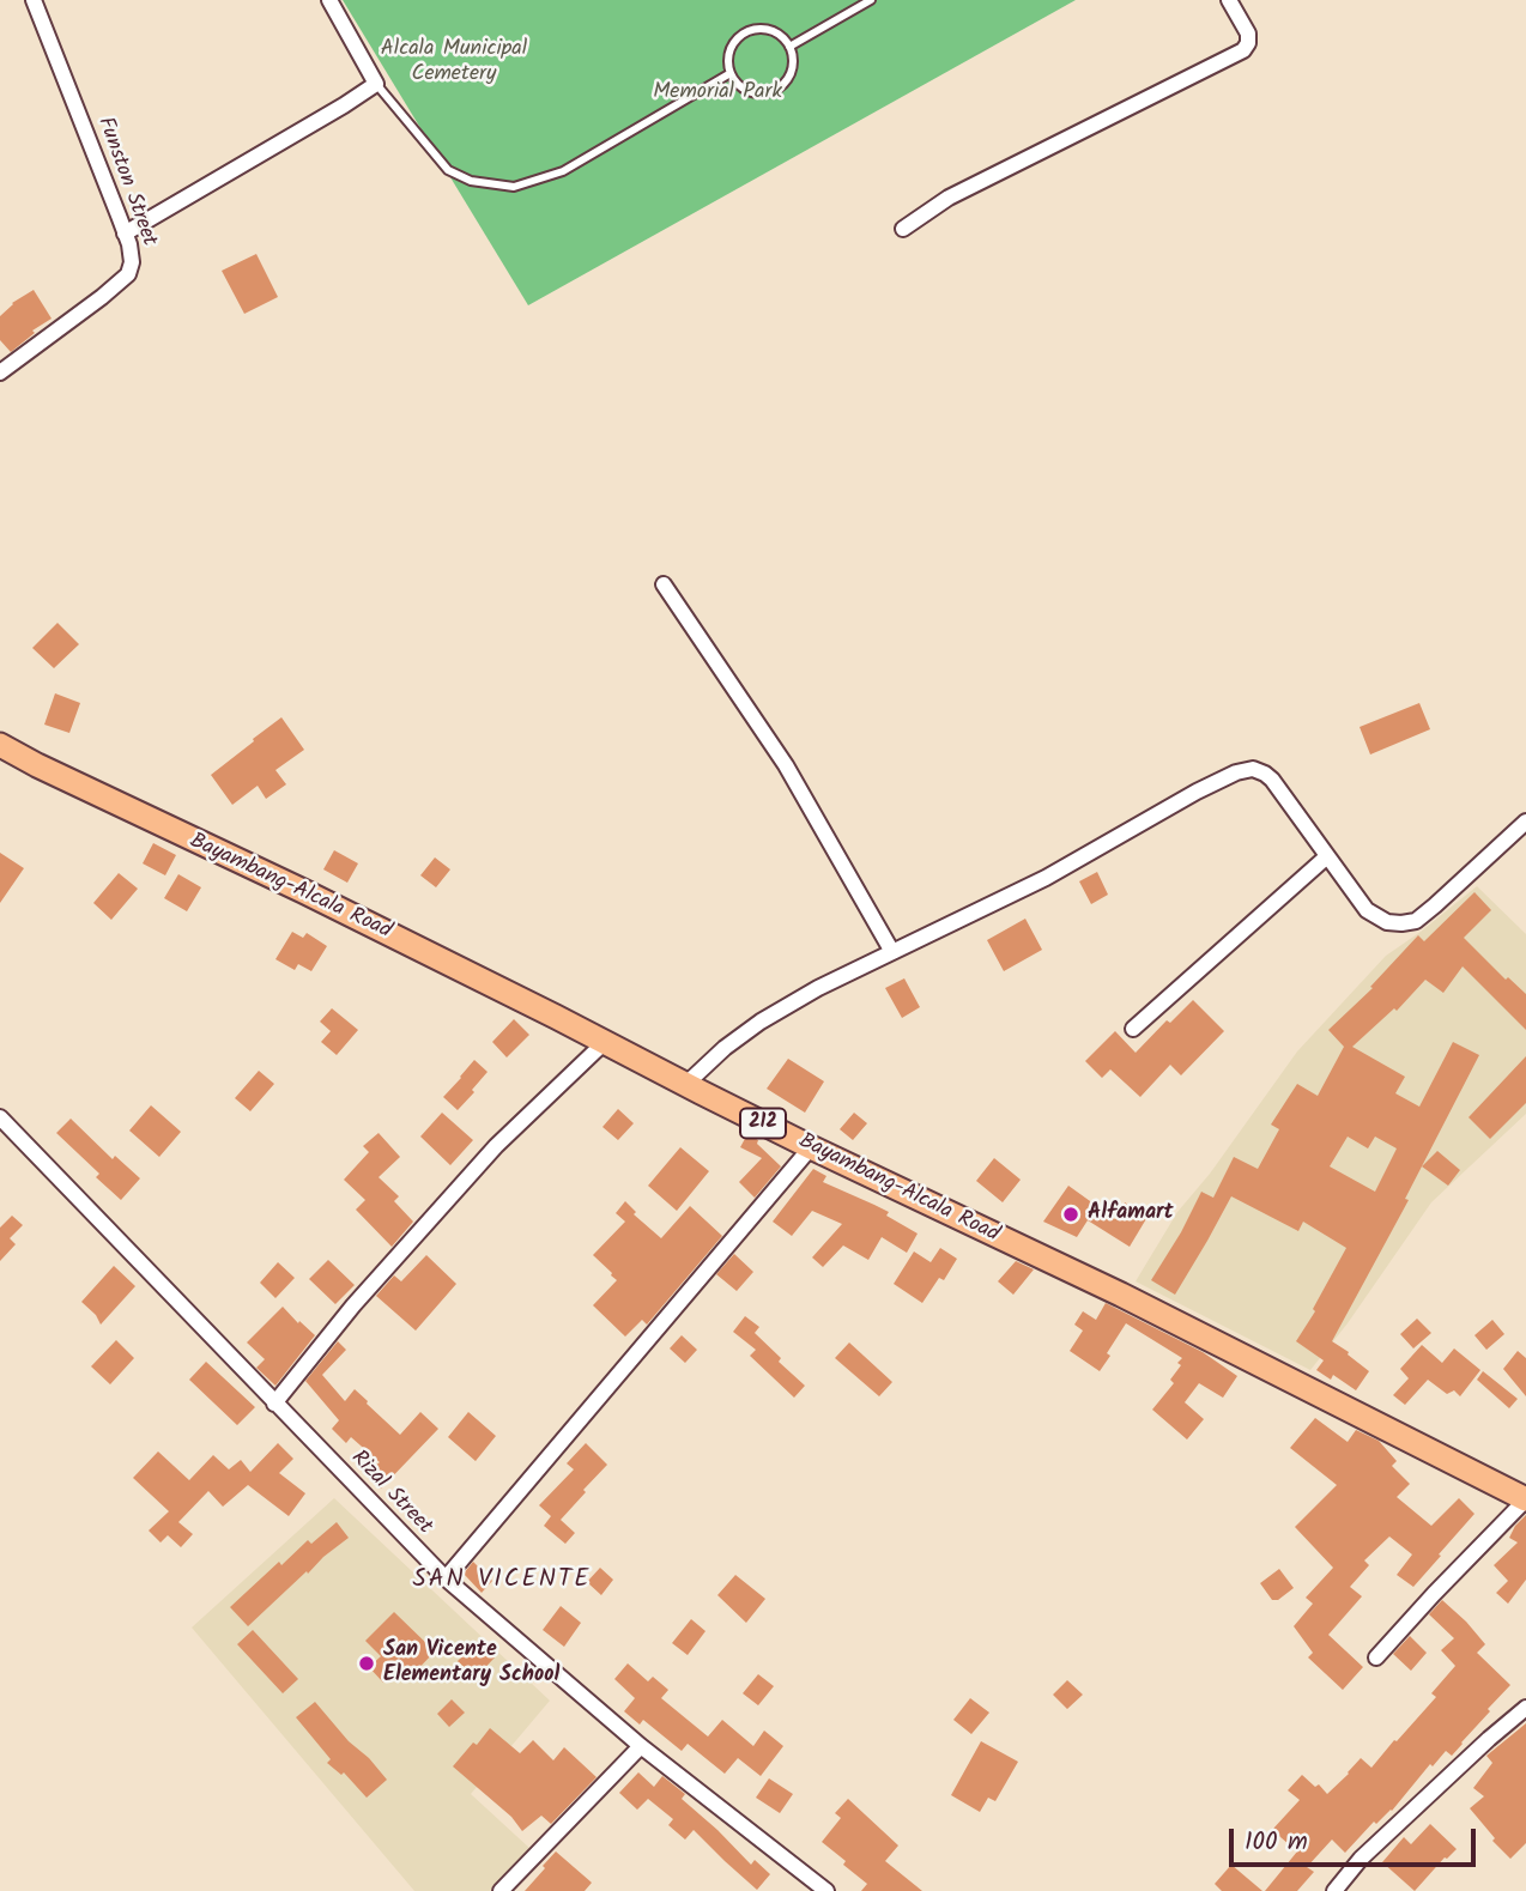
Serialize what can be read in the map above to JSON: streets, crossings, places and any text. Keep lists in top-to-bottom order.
{
  "streets": {
    "main road": ["Bayambang-Alcala Road", "212"],
    "street": ["Funston Street", "Rizal Street"]
  },
  "districts": ["SAN VICENTE"],
  "parks": ["Alcala Municipal Cemetery", "Memorial Park"],
  "places": ["Alfamart", "San Vicente Elementary School"],
  "scale_bar": "100 m"
}
